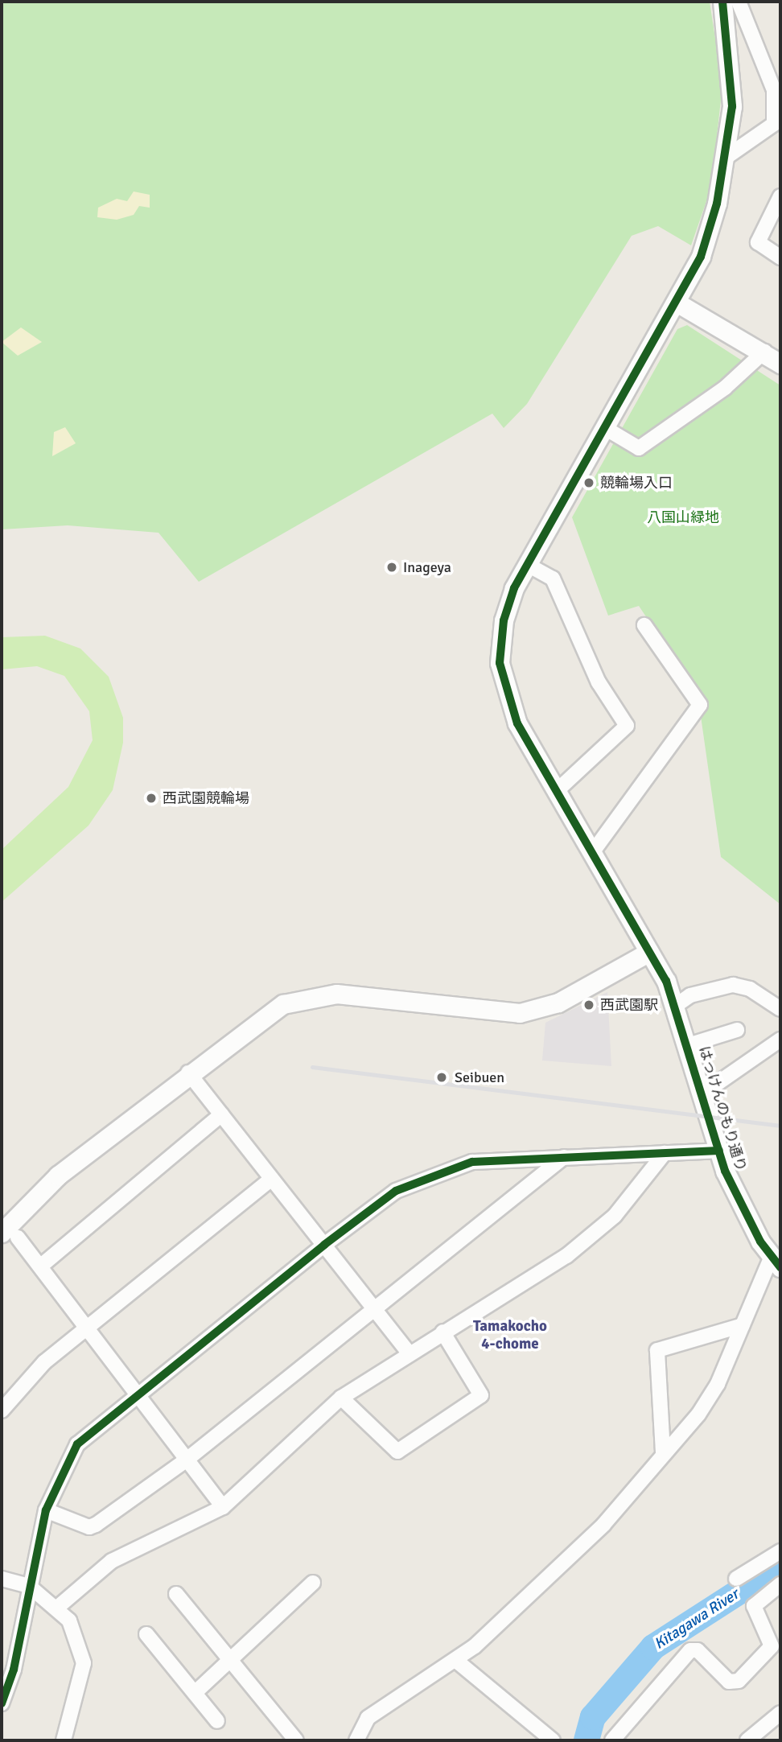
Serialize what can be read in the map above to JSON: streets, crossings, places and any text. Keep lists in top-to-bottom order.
{
  "streets": {
    "street": ["はっけんのもり通り"]
  },
  "districts": ["Tamakocho 4-chome"],
  "water": ["Kitagawa River"],
  "parks": ["八国山緑地"],
  "places": [
    "競輪場入口",
    "Inageya",
    "西武園競輪場",
    "西武園駅",
    "Seibuen"
  ]
}
